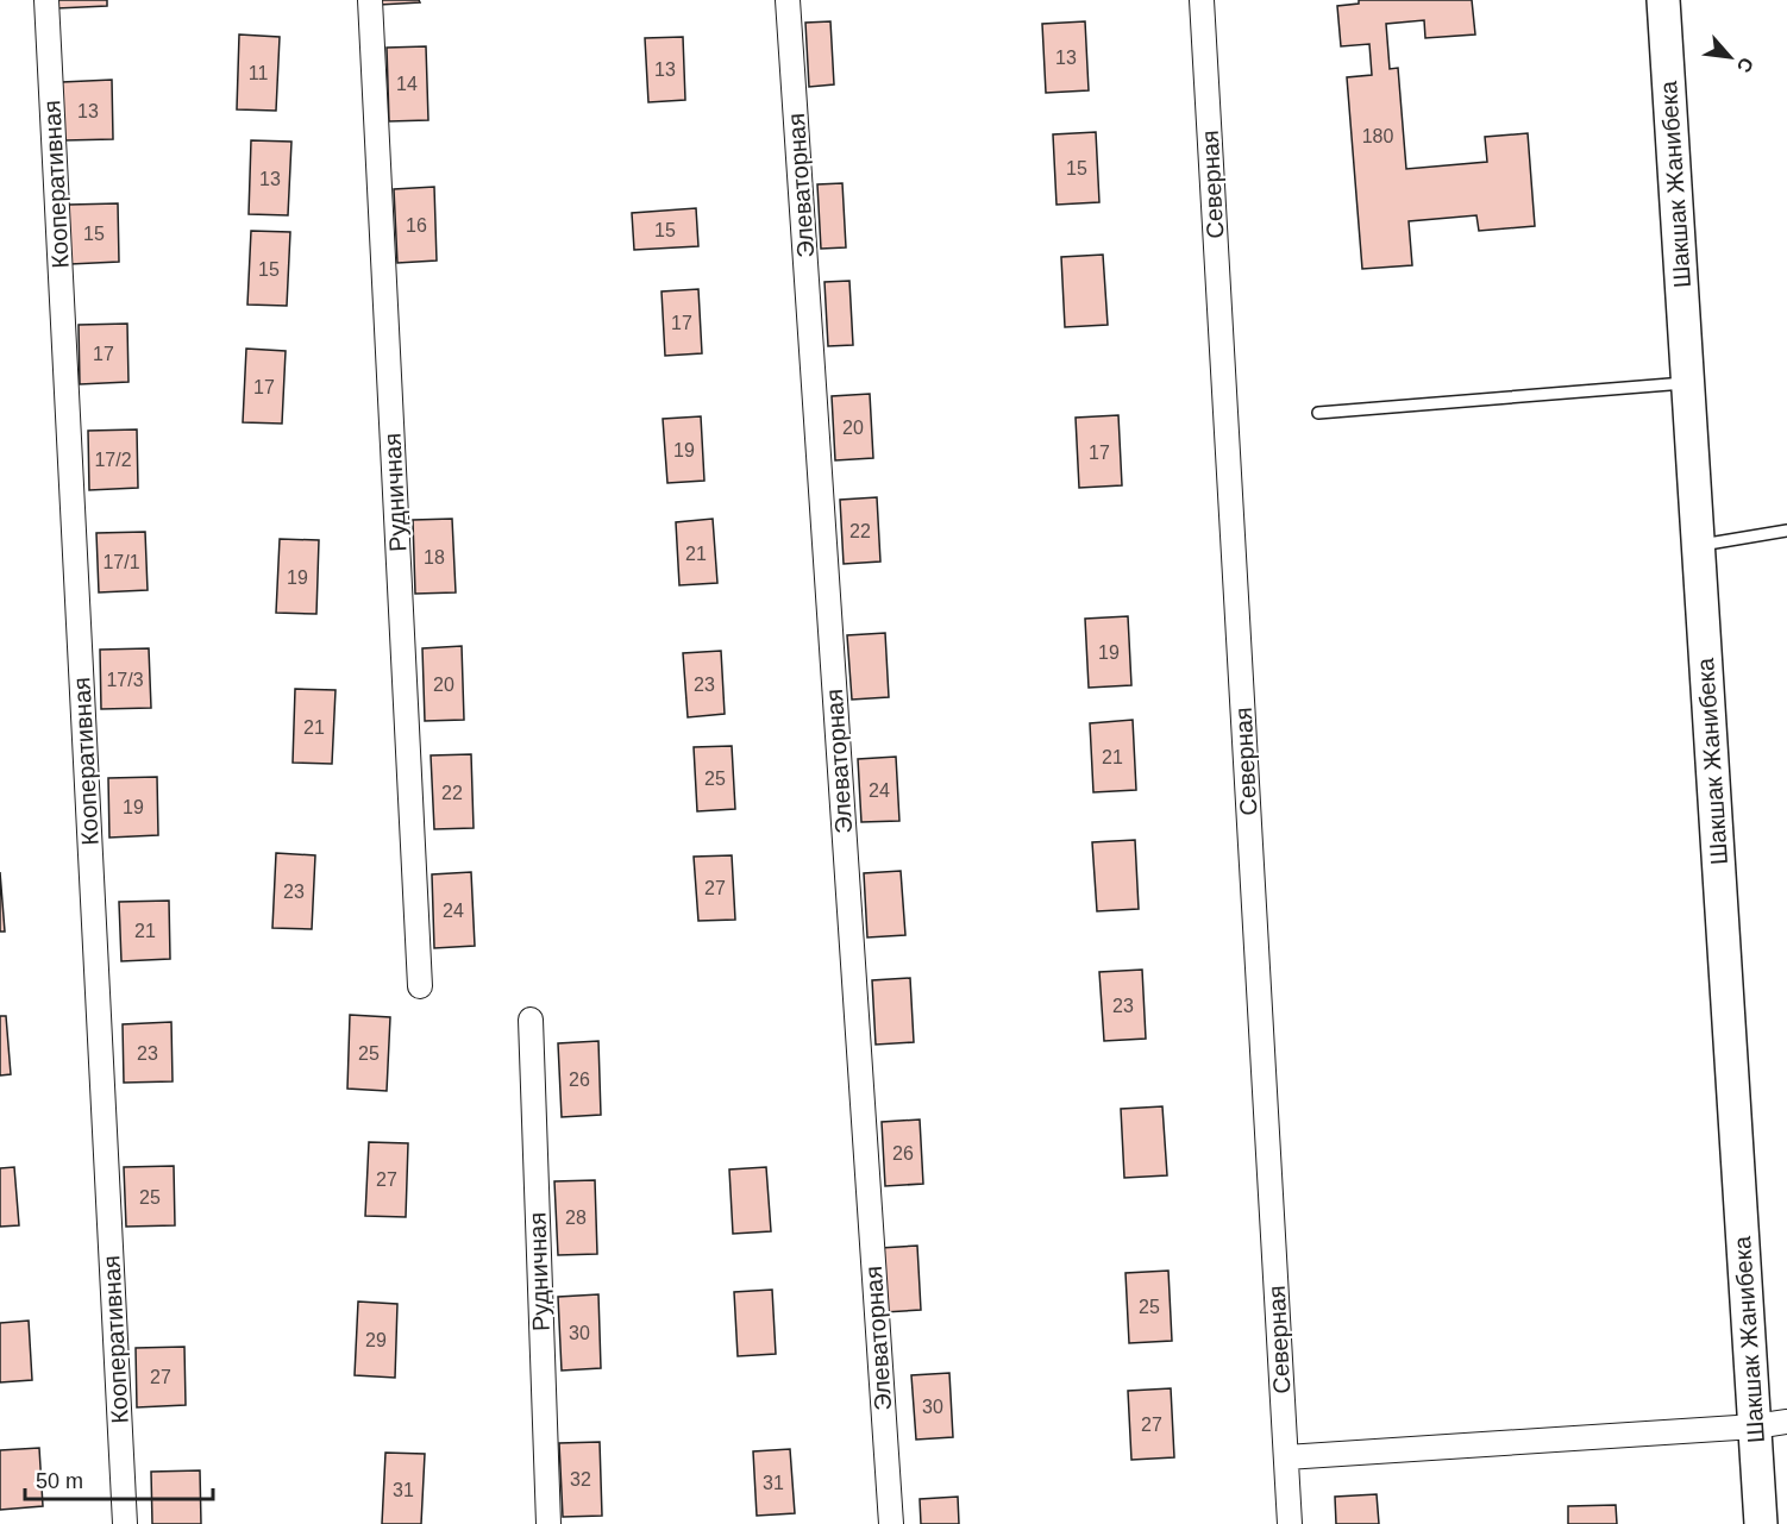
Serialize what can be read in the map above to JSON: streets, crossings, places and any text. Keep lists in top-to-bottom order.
{
  "streets": {
    "main road": ["Шакшак Жанибека"],
    "street": [
      "Кооперативная",
      "Северная",
      "Элеваторная",
      "Рудничная"
    ]
  },
  "house_numbers": [
    "13",
    "13",
    "11",
    "14",
    "13",
    "180",
    "15",
    "13",
    "16",
    "15",
    "15",
    "15",
    "17",
    "17",
    "17",
    "20",
    "19",
    "17",
    "17/2",
    "22",
    "21",
    "18",
    "17/1",
    "19",
    "19",
    "17/3",
    "20",
    "23",
    "21",
    "21",
    "25",
    "24",
    "22",
    "19",
    "27",
    "23",
    "24",
    "21",
    "23",
    "23",
    "25",
    "26",
    "26",
    "27",
    "25",
    "28",
    "25",
    "30",
    "29",
    "27",
    "30",
    "27",
    "32",
    "31",
    "31"
  ],
  "scale_bar": "50 m",
  "north": "bottom right"
}
